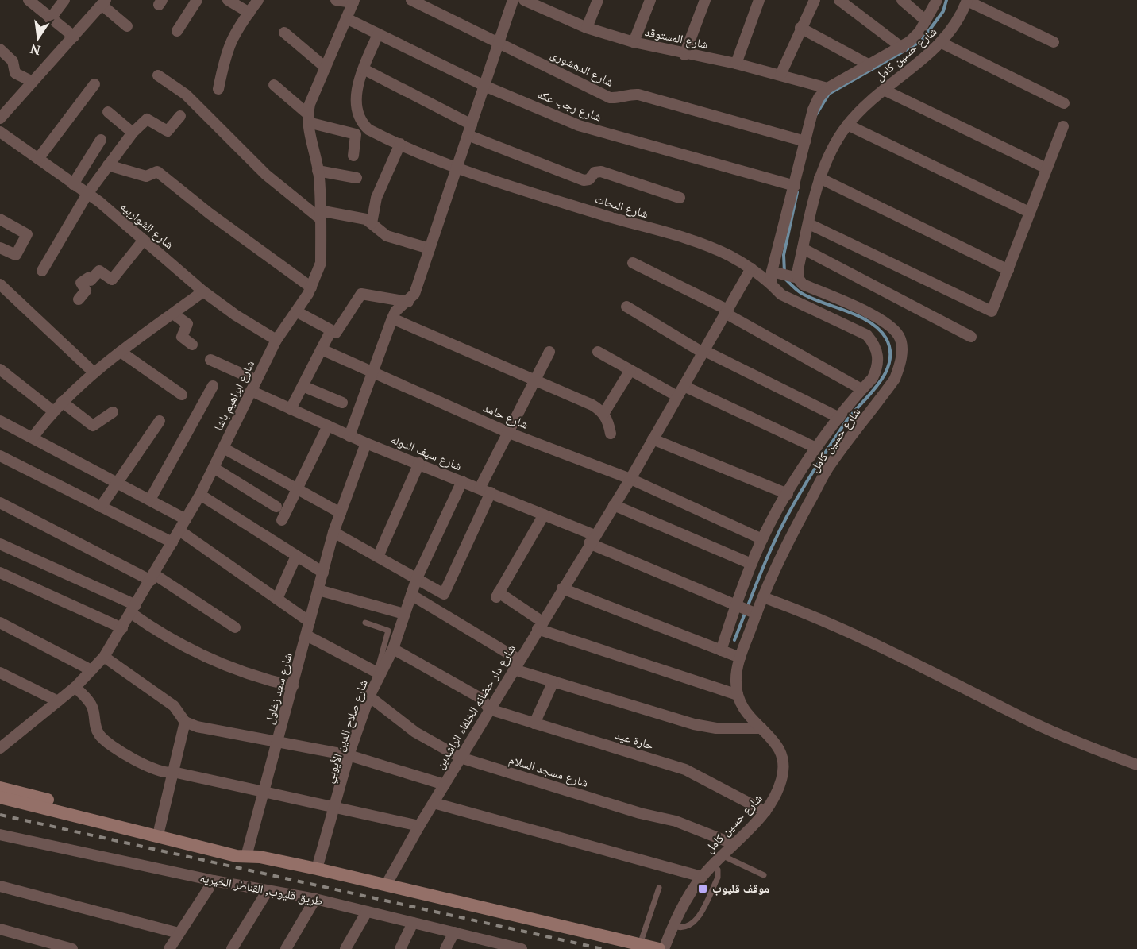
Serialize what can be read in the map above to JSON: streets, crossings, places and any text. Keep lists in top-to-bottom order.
{
  "streets": {
    "street": [
      "شارع المستوقد",
      "شارع حسين كامل",
      "شارع الدهشورى",
      "شارع رجب عكه",
      "شارع البحات",
      "شارع الشواربيه",
      "شارع ابراهيم باشا",
      "شارع حامد",
      "شارع سيف الدوله",
      "شارع سعد زغلول",
      "شارع دار حضانه الخلفاء الراشدين",
      "شارع صلاح الدين الأيوبي",
      "حارة عيد",
      "شارع مسجد السلام",
      "طريق قليوب, القناطر الخيريه"
    ]
  },
  "crossings": [
    ["شارع المستوقد", "شارع حسين كامل"],
    ["شارع حسين كامل", "شارع الدهشورى"],
    ["شارع حسين كامل", "شارع رجب عكه"],
    ["شارع حسين كامل", "شارع البحات"],
    ["شارع حسين كامل", "شارع حامد"],
    ["شارع حسين كامل", "شارع سيف الدوله"],
    ["شارع حسين كامل", "حارة عيد"],
    ["شارع حسين كامل", "شارع مسجد السلام"],
    ["شارع رجب عكه", "شارع البحات"],
    ["شارع رجب عكه", "شارع ابراهيم باشا"],
    ["شارع البحات", "شارع دار حضانه الخلفاء الراشدين"],
    ["شارع الشواربيه", "شارع ابراهيم باشا"],
    ["شارع ابراهيم باشا", "شارع سيف الدوله"],
    ["شارع حامد", "شارع دار حضانه الخلفاء الراشدين"],
    ["شارع سيف الدوله", "شارع سعد زغلول"],
    ["شارع سيف الدوله", "شارع دار حضانه الخلفاء الراشدين"],
    ["شارع سيف الدوله", "شارع صلاح الدين الأيوبي"],
    ["شارع دار حضانه الخلفاء الراشدين", "حارة عيد"],
    ["شارع دار حضانه الخلفاء الراشدين", "شارع مسجد السلام"],
    ["شارع صلاح الدين الأيوبي", "شارع مسجد السلام"]
  ],
  "places": {
    "transit": ["موقف قليوب"]
  },
  "north": "bottom"
}
